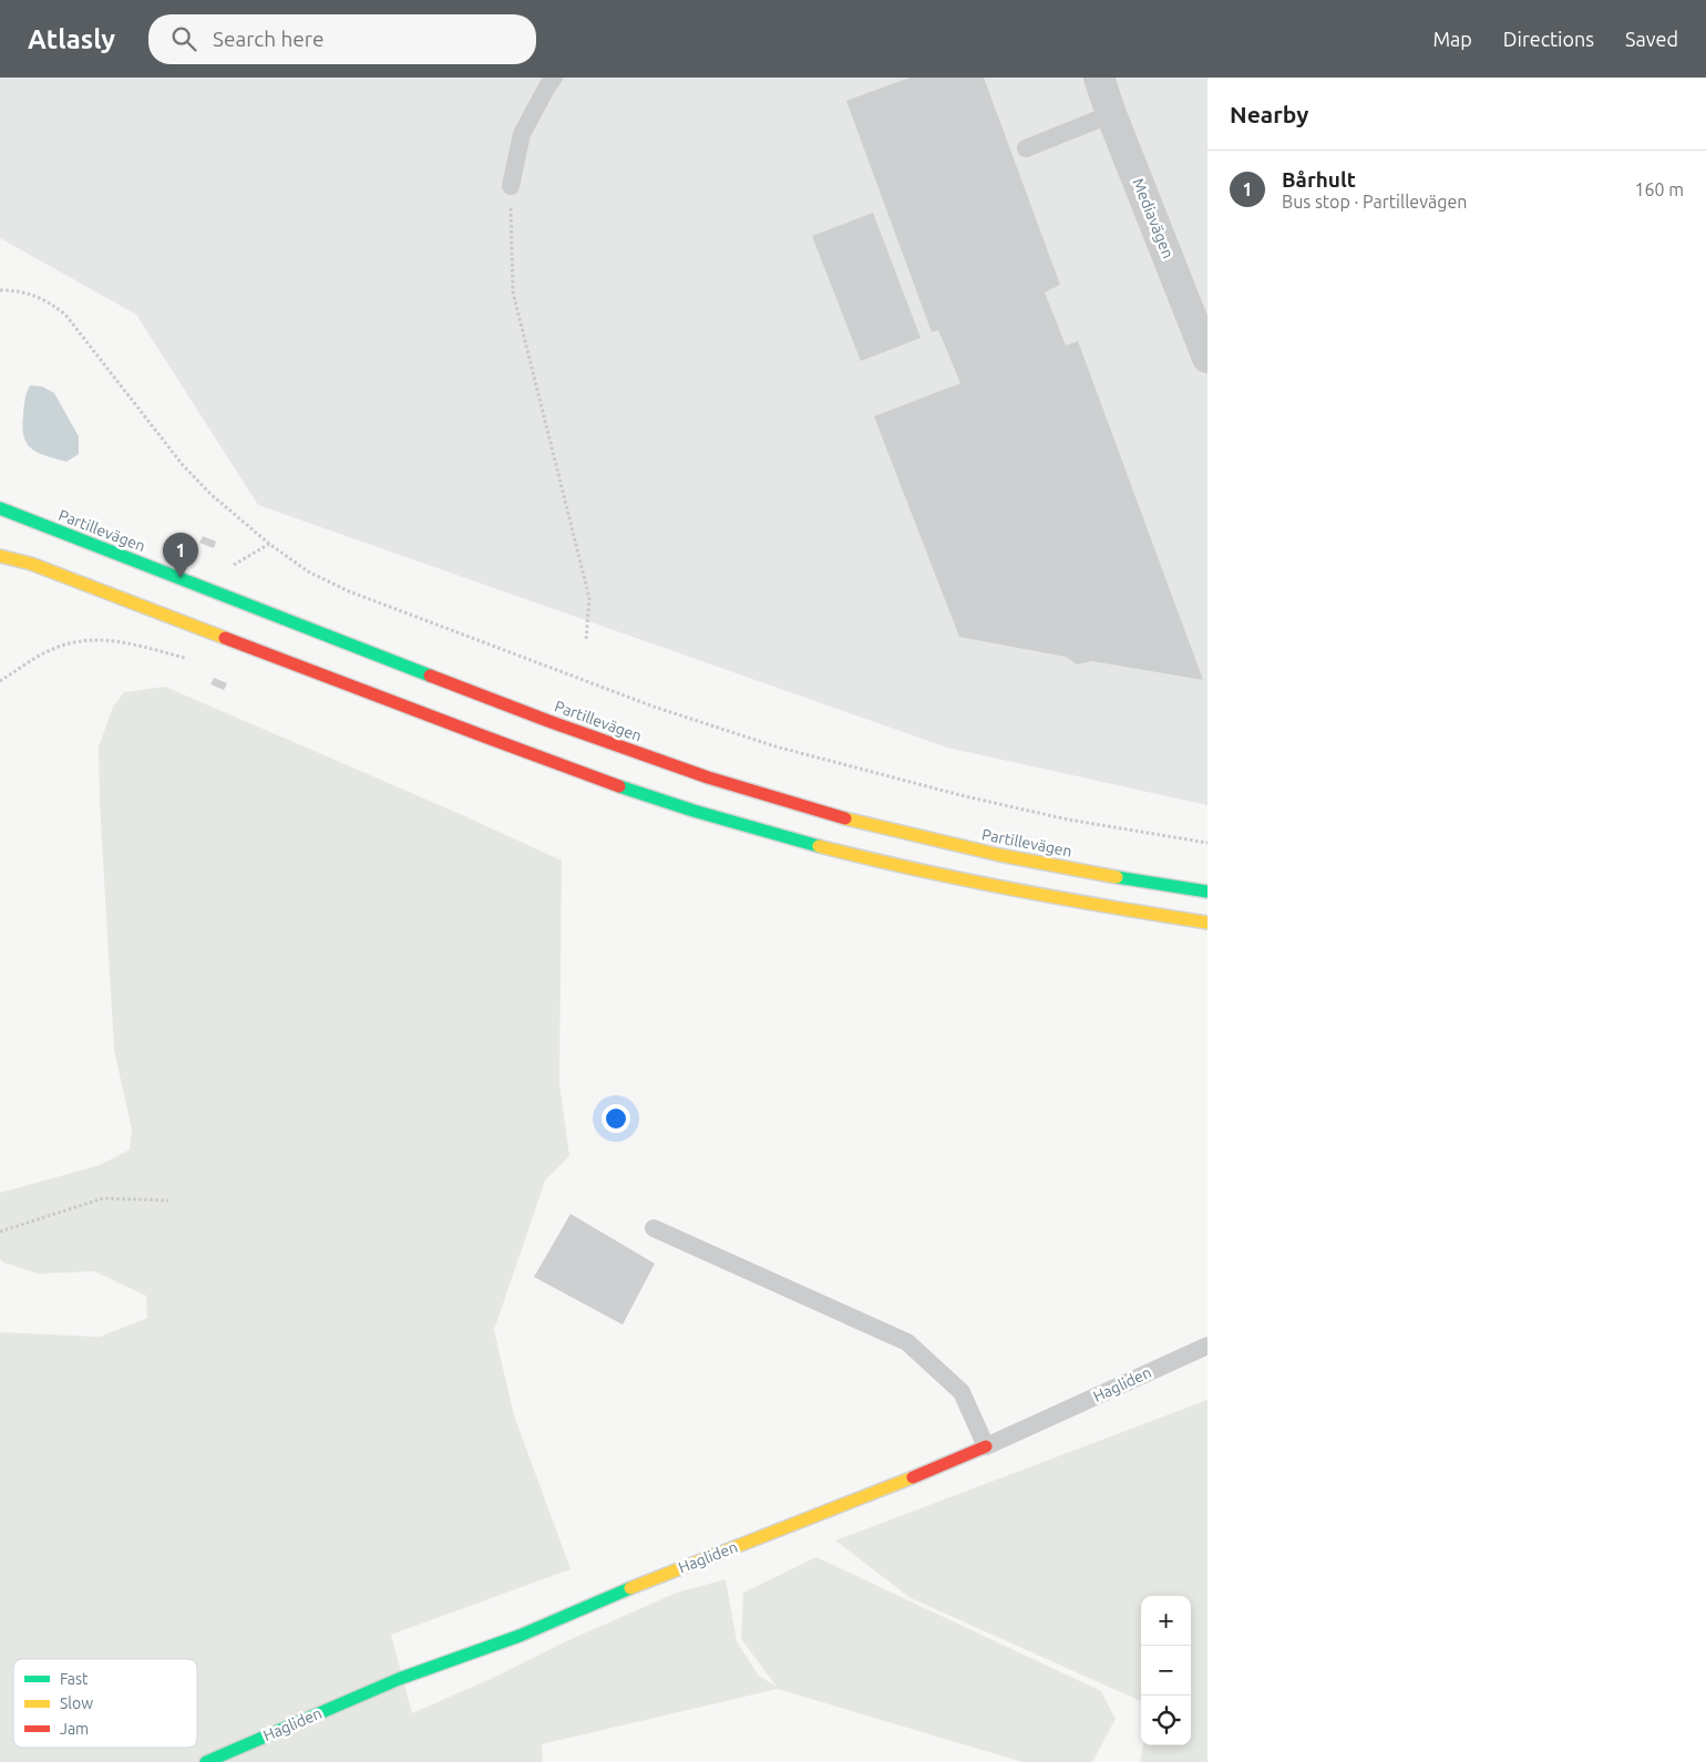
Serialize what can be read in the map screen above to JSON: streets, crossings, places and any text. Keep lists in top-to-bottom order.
{
  "streets": {
    "street": ["Mediavägen", "Partillevägen", "Hagliden"]
  },
  "legend": ["Fast", "Slow", "Jam"],
  "page": {
    "header": "Atlasly",
    "search": "Search here",
    "nav": ["Map", "Directions", "Saved"],
    "heading": "Nearby",
    "list": [
      {
        "mark": "1",
        "name": "Bårhult",
        "note": "Bus stop · Partillevägen",
        "value": "160 m"
      }
    ],
    "pins": "1",
    "map_buttons": ["+", "−"]
  }
}
